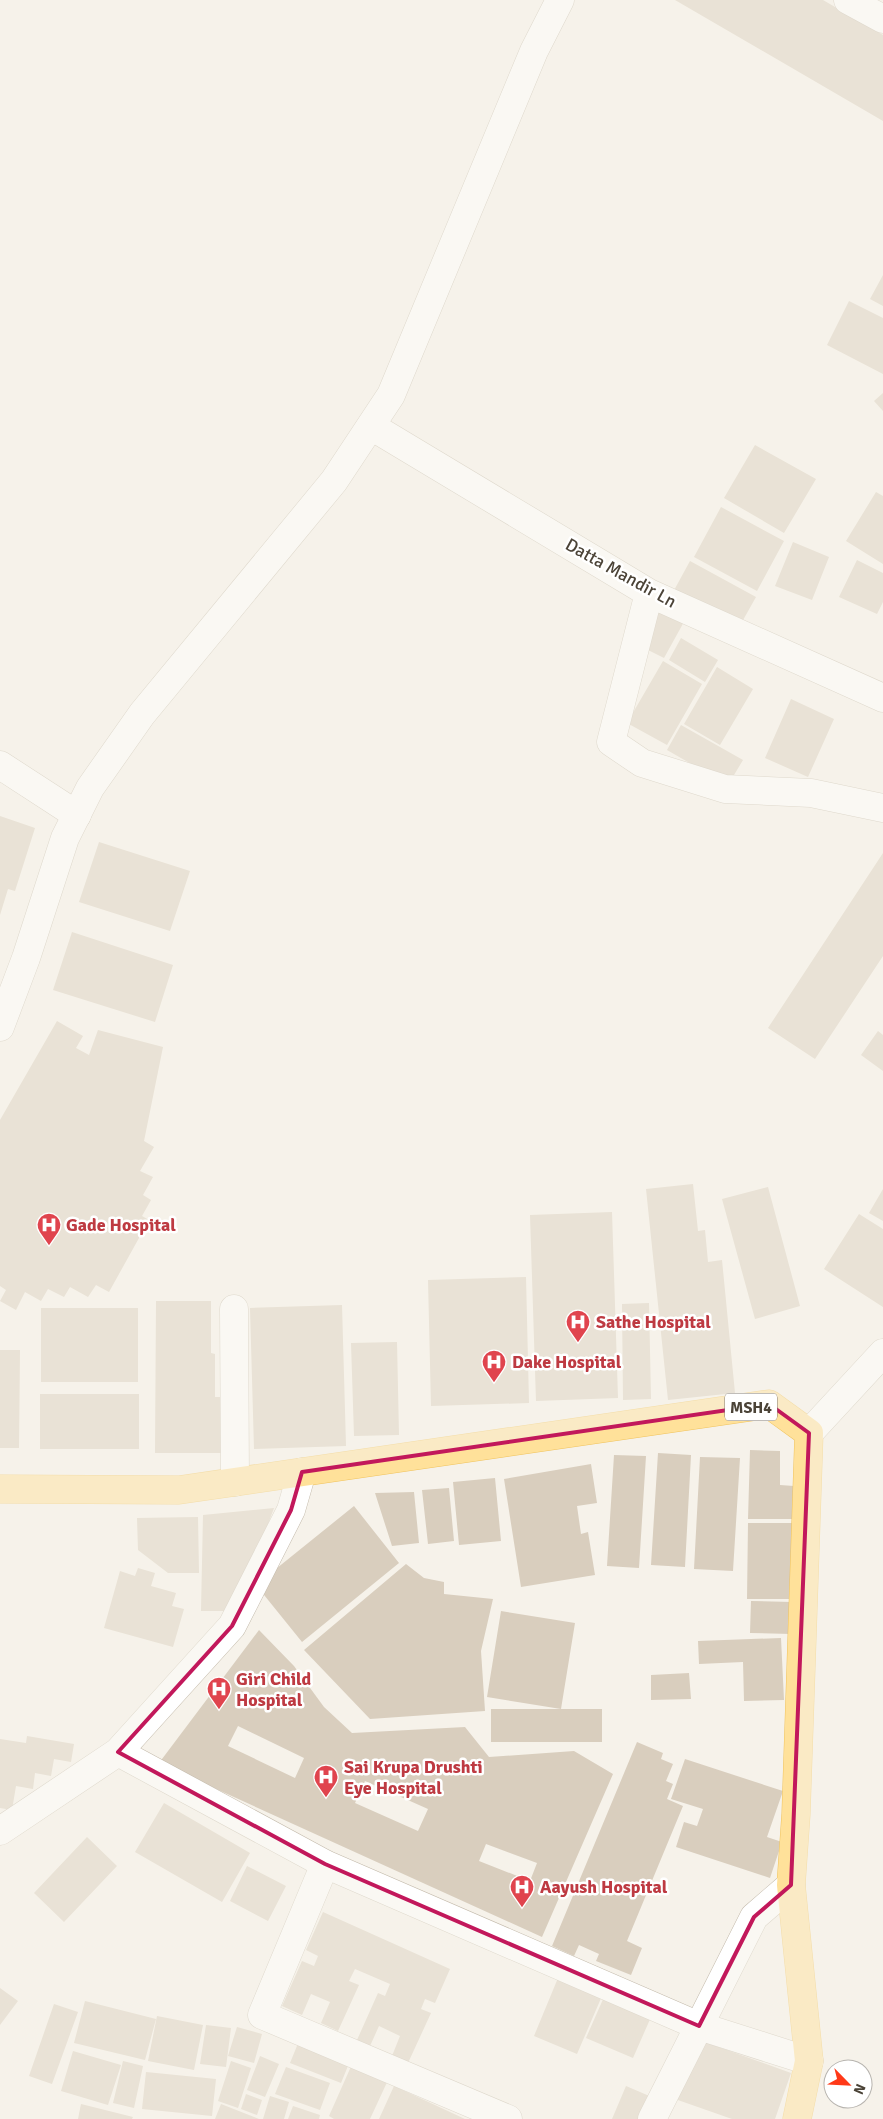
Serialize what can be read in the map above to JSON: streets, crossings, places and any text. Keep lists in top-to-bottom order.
{
  "streets": {
    "main road": ["MSH4"],
    "street": ["Datta Mandir Ln"]
  },
  "places": {
    "hospital": [
      "Gade Hospital",
      "Sathe Hospital",
      "Dake Hospital",
      "Giri Child Hospital",
      "Sai Krupa Drushti Eye Hospital",
      "Aayush Hospital"
    ]
  },
  "north": "bottom right"
}
